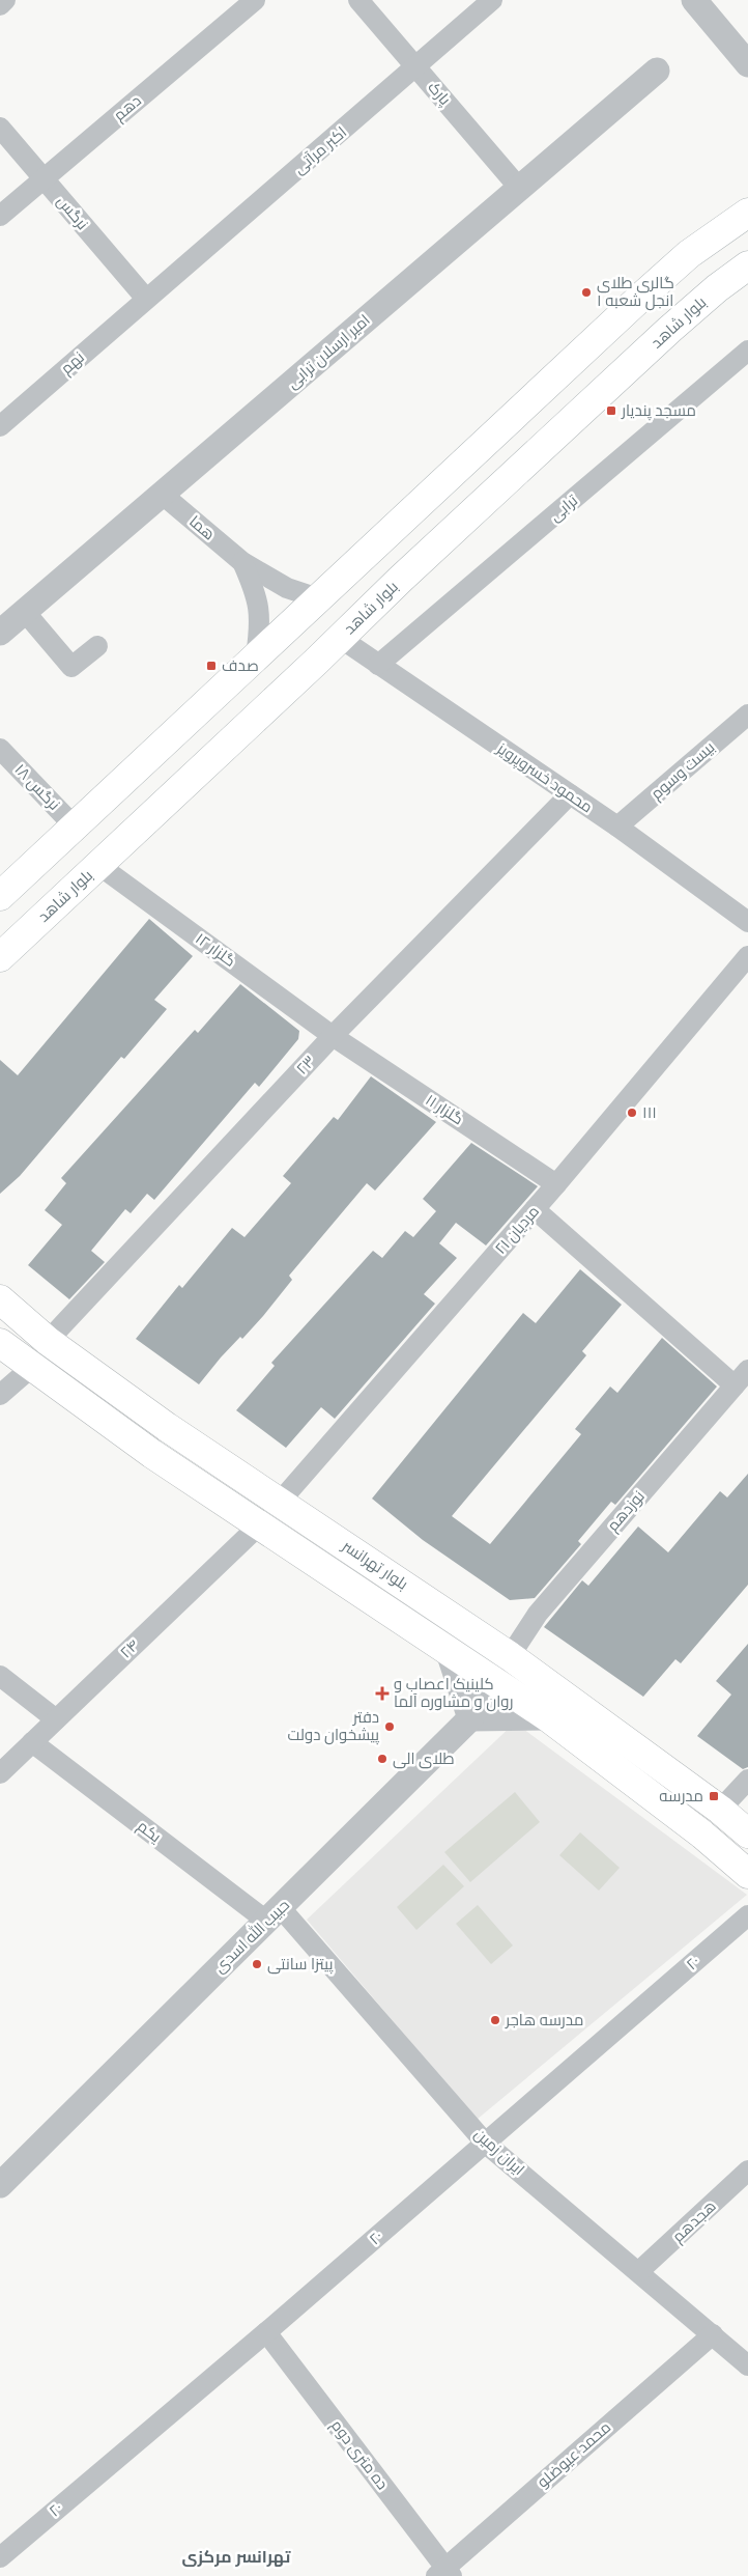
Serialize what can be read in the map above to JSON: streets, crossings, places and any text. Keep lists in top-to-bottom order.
{
  "streets": {
    "main road": ["بلوار شاهد", "بلوار تهرانسر"],
    "street": [
      "پارک",
      "دهم",
      "اکبر مرآتی",
      "نرگس",
      "امیر ارسلان ترابی",
      "نهم",
      "ترابی",
      "هما",
      "بیست وسوم",
      "محمود خسروپرویز",
      "نرگس ۱۸",
      "گلزار ۱۲",
      "۲۳",
      "گلزار ۱۱",
      "۲۱ مردیان",
      "نوزدهم",
      "۲۴",
      "یکم",
      "حبیب الله اسدی",
      "۲۰",
      "ایران زمین",
      "هجدهم",
      "ده متری دوم",
      "محمد عیوضلو"
    ]
  },
  "crossings": [
    ["پارک", "اکبر مرآتی"],
    ["پارک", "امیر ارسلان ترابی"],
    ["دهم", "نرگس"],
    ["اکبر مرآتی", "نرگس"],
    ["اکبر مرآتی", "نهم"],
    ["نرگس", "نهم"],
    ["بلوار شاهد", "محمود خسروپرویز"],
    ["بلوار شاهد", "گلزار ۱۲"],
    ["امیر ارسلان ترابی", "هما"],
    ["ترابی", "محمود خسروپرویز"],
    ["بیست وسوم", "محمود خسروپرویز"],
    ["محمود خسروپرویز", "۲۳"],
    ["گلزار ۱۲", "۲۳"],
    ["گلزار ۱۲", "گلزار ۱۱"],
    ["۲۳", "گلزار ۱۱"],
    ["۲۳", "بلوار تهرانسر"],
    ["گلزار ۱۱", "۲۱ مردیان"],
    ["۲۱ مردیان", "بلوار تهرانسر"],
    ["نوزدهم", "بلوار تهرانسر"],
    ["نوزدهم", "حبیب الله اسدی"],
    ["بلوار تهرانسر", "۲۴"],
    ["بلوار تهرانسر", "حبیب الله اسدی"],
    ["۲۴", "یکم"],
    ["یکم", "حبیب الله اسدی"],
    ["یکم", "ایران زمین"],
    ["حبیب الله اسدی", "ایران زمین"],
    ["۲۰", "ایران زمین"],
    ["۲۰", "ده متری دوم"],
    ["ایران زمین", "هجدهم"],
    ["ایران زمین", "محمد عیوضلو"],
    ["ده متری دوم", "محمد عیوضلو"]
  ],
  "districts": ["تهرانسر مرکزی"],
  "places": {
    "other": [
      "گالری طلای انجل شعبه ۱",
      "۱۱۱",
      "دفتر پیشخوان دولت",
      "طلای الی",
      "پیتزا سانتی",
      "مدرسه هاجر"
    ],
    "transit": ["مسجد پندیار", "صدف", "مدرسه"],
    "health": ["کلینیک اعصاب و روان و مشاوره آلما"]
  }
}
